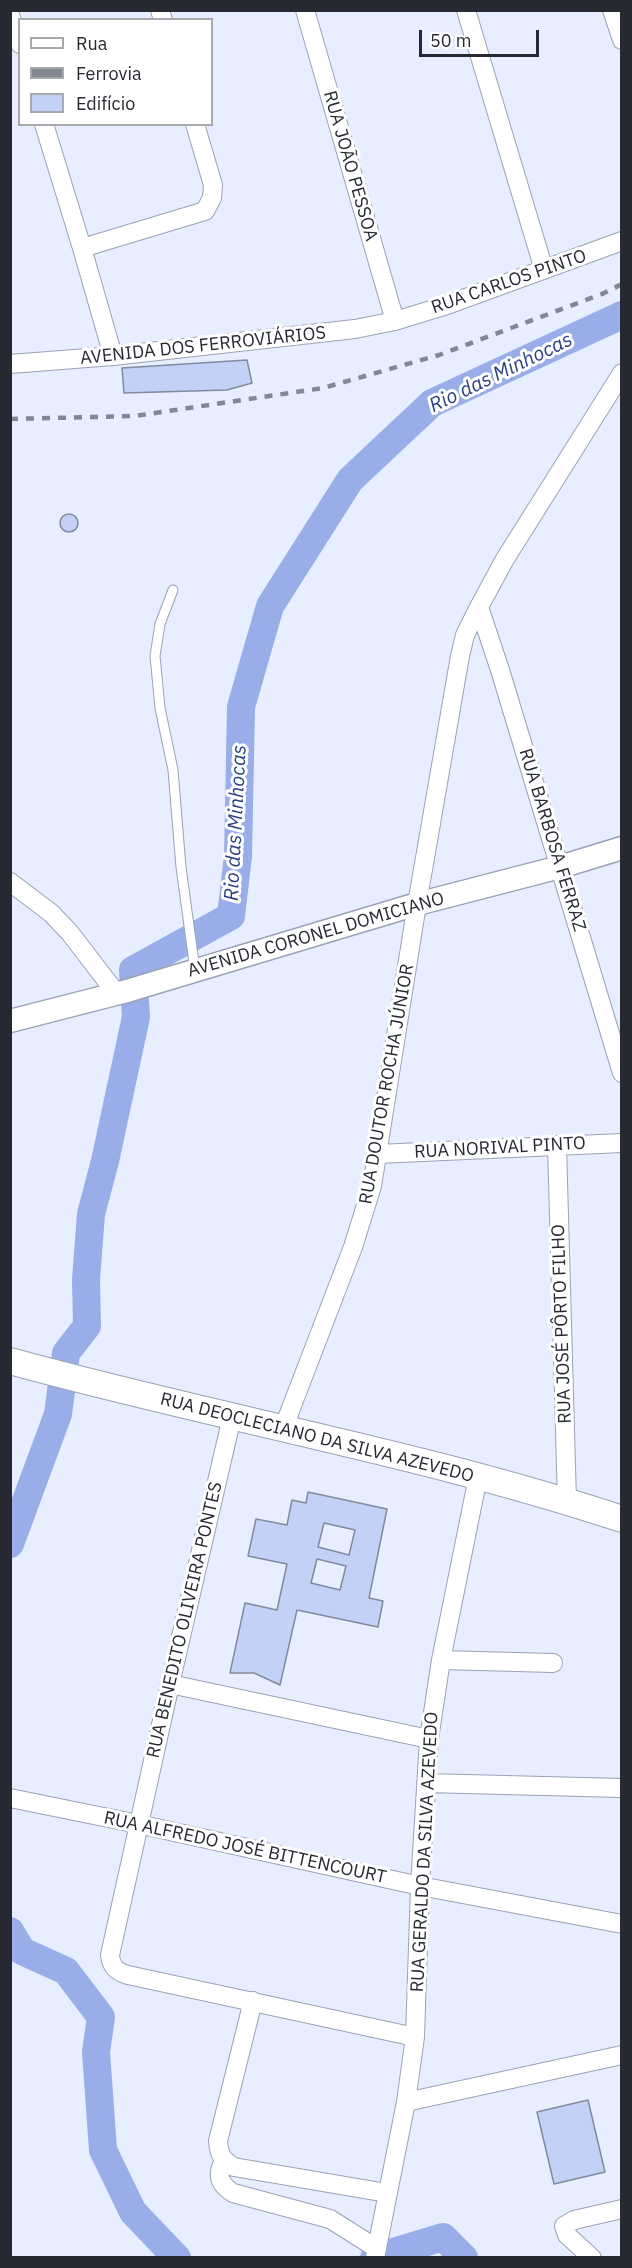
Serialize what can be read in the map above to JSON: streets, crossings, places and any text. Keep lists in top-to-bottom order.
{
  "streets": {
    "main road": ["RUA DEOCLECIANO DA SILVA AZEVEDO"],
    "street": [
      "RUA JOÃO PESSOA",
      "RUA CARLOS PINTO",
      "AVENIDA DOS FERROVIÁRIOS",
      "RUA BARBOSA FERRAZ",
      "AVENIDA CORONEL DOMICIANO",
      "RUA DOUTOR ROCHA JÚNIOR",
      "RUA NORIVAL PINTO",
      "RUA JOSÉ PÔRTO FILHO",
      "RUA BENEDITO OLIVEIRA PONTES",
      "RUA ALFREDO JOSÉ BITTENCOURT",
      "RUA GERALDO DA SILVA AZEVEDO"
    ]
  },
  "crossings": [
    ["RUA JOÃO PESSOA", "RUA CARLOS PINTO"],
    ["RUA JOÃO PESSOA", "AVENIDA DOS FERROVIÁRIOS"],
    ["RUA CARLOS PINTO", "AVENIDA DOS FERROVIÁRIOS"],
    ["RUA BARBOSA FERRAZ", "AVENIDA CORONEL DOMICIANO"],
    ["RUA BARBOSA FERRAZ", "RUA DOUTOR ROCHA JÚNIOR"],
    ["AVENIDA CORONEL DOMICIANO", "RUA DOUTOR ROCHA JÚNIOR"],
    ["RUA DOUTOR ROCHA JÚNIOR", "RUA NORIVAL PINTO"],
    ["RUA DOUTOR ROCHA JÚNIOR", "RUA DEOCLECIANO DA SILVA AZEVEDO"],
    ["RUA NORIVAL PINTO", "RUA JOSÉ PÔRTO FILHO"],
    ["RUA JOSÉ PÔRTO FILHO", "RUA DEOCLECIANO DA SILVA AZEVEDO"],
    ["RUA DEOCLECIANO DA SILVA AZEVEDO", "RUA BENEDITO OLIVEIRA PONTES"],
    ["RUA DEOCLECIANO DA SILVA AZEVEDO", "RUA GERALDO DA SILVA AZEVEDO"],
    ["RUA BENEDITO OLIVEIRA PONTES", "RUA ALFREDO JOSÉ BITTENCOURT"],
    ["RUA ALFREDO JOSÉ BITTENCOURT", "RUA GERALDO DA SILVA AZEVEDO"]
  ],
  "water": ["Rio das Minhocas"],
  "legend": ["Rua", "Ferrovia", "Edifício"],
  "scale_bar": "50 m"
}
